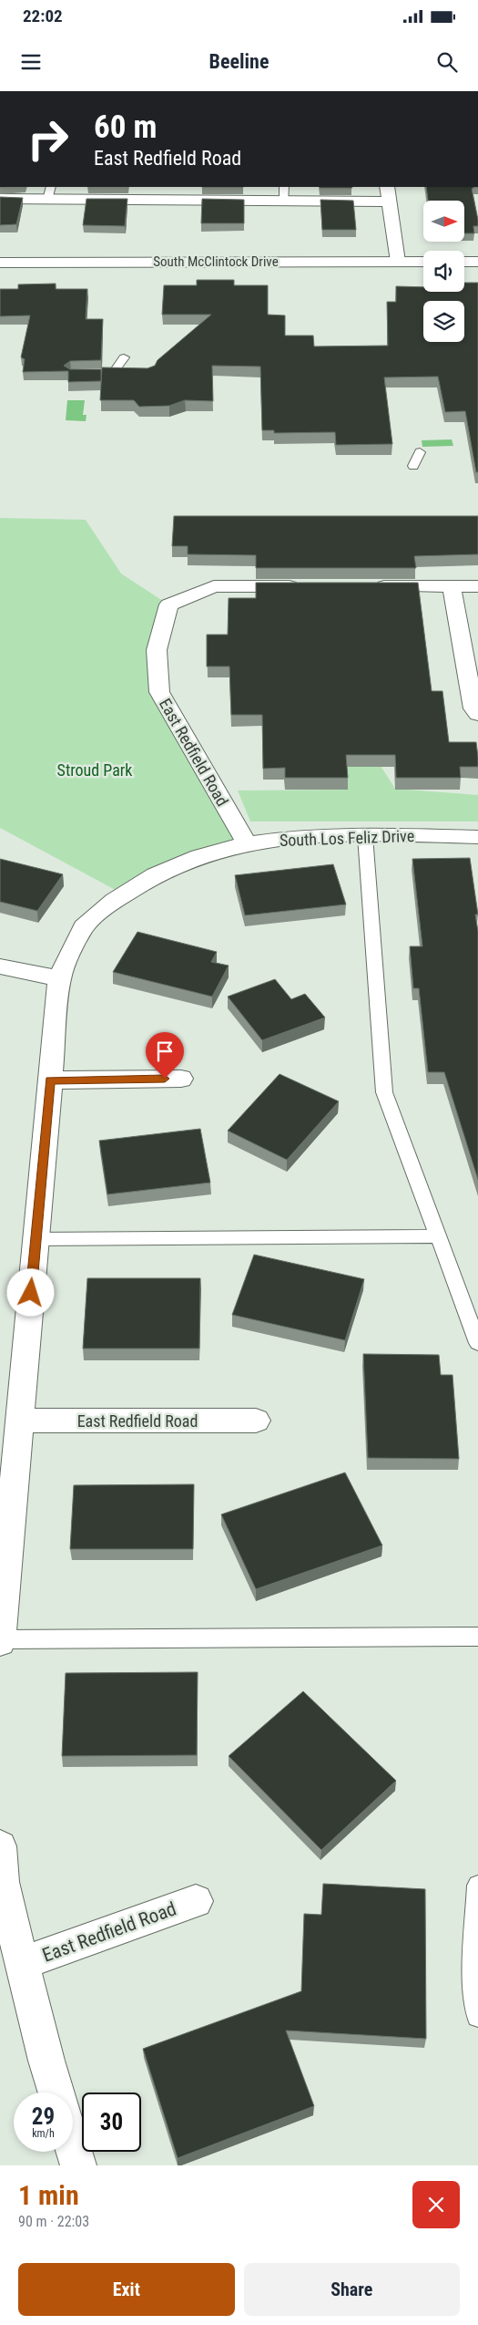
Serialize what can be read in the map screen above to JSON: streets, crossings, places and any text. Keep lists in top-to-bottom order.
{
  "streets": {
    "street": ["South McClintock Drive", "East Redfield Road", "South Los Feliz Drive"]
  },
  "crossings": [
    ["East Redfield Road", "South Los Feliz Drive"]
  ],
  "parks": ["Stroud Park"],
  "north": "right",
  "page": {
    "status": "22:02",
    "header": "Beeline",
    "turn": ["60 m", "East Redfield Road"],
    "speed": "29 km/h",
    "limit": "30",
    "heading": ["1 min", "90 m · 22:03"],
    "buttons": ["Exit", "Share"]
  }
}
